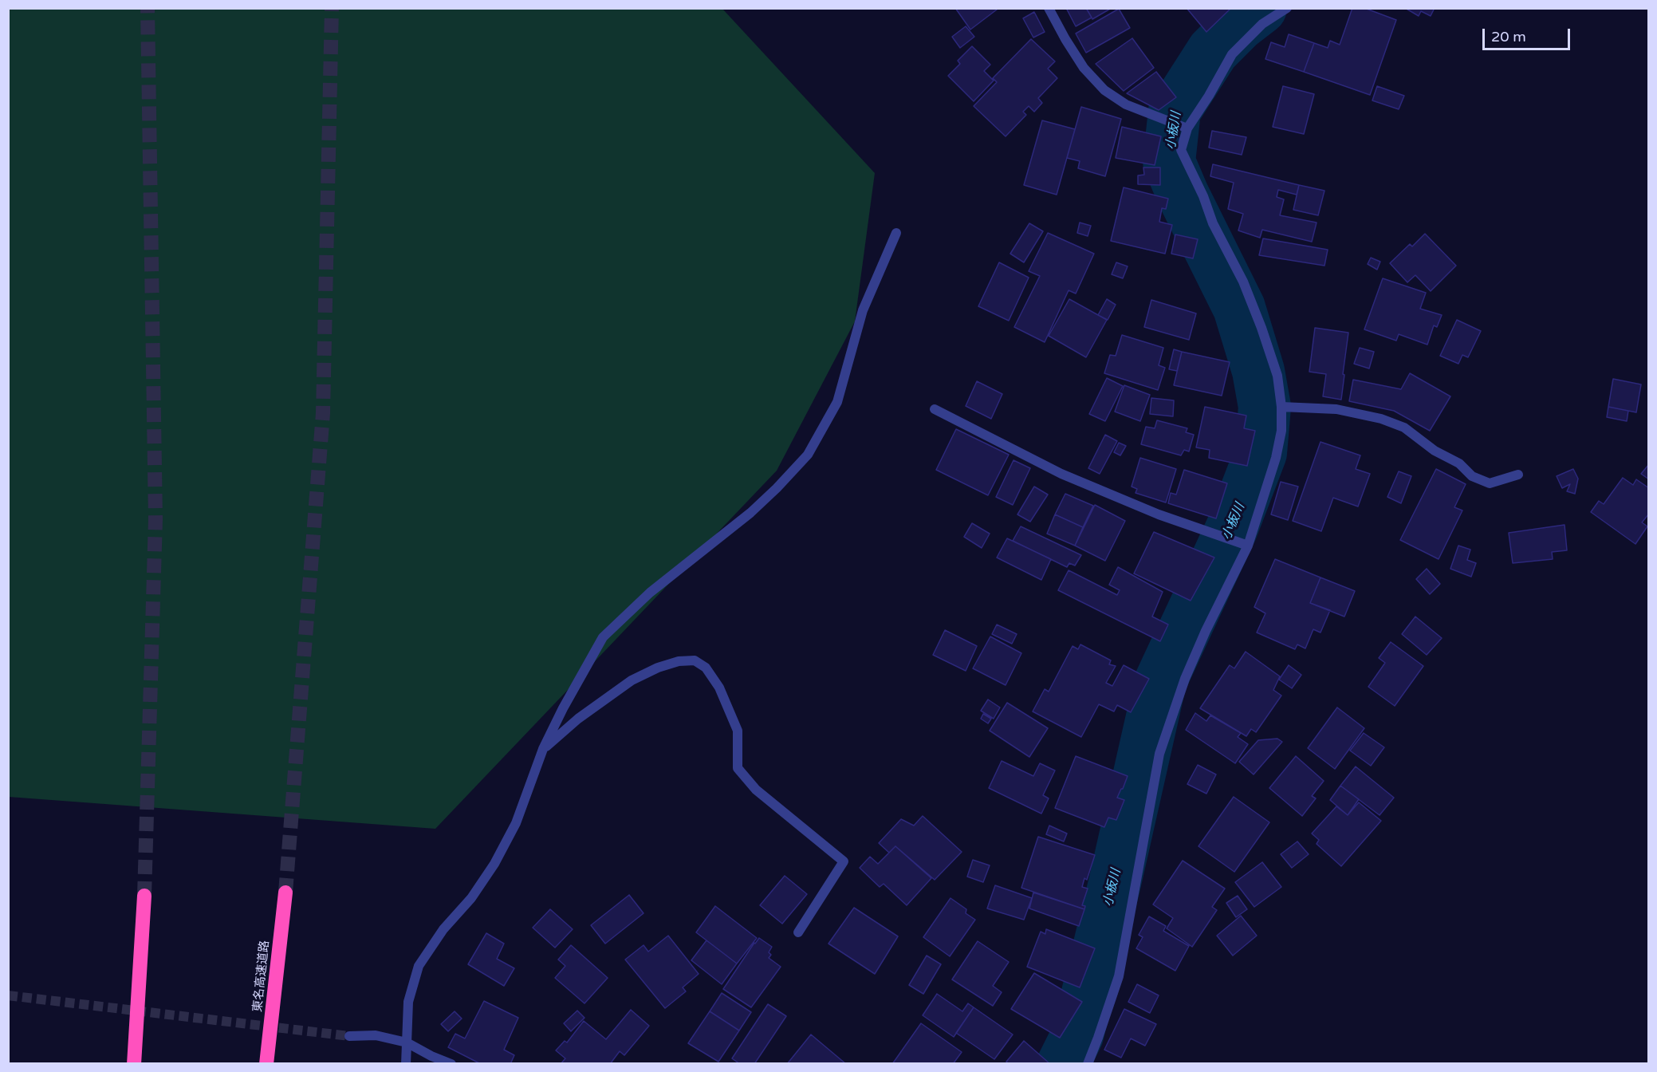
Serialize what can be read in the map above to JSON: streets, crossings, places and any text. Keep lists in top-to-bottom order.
{
  "streets": {
    "highway": ["東名高速道路"]
  },
  "water": ["小板川"],
  "scale_bar": "20 m"
}
